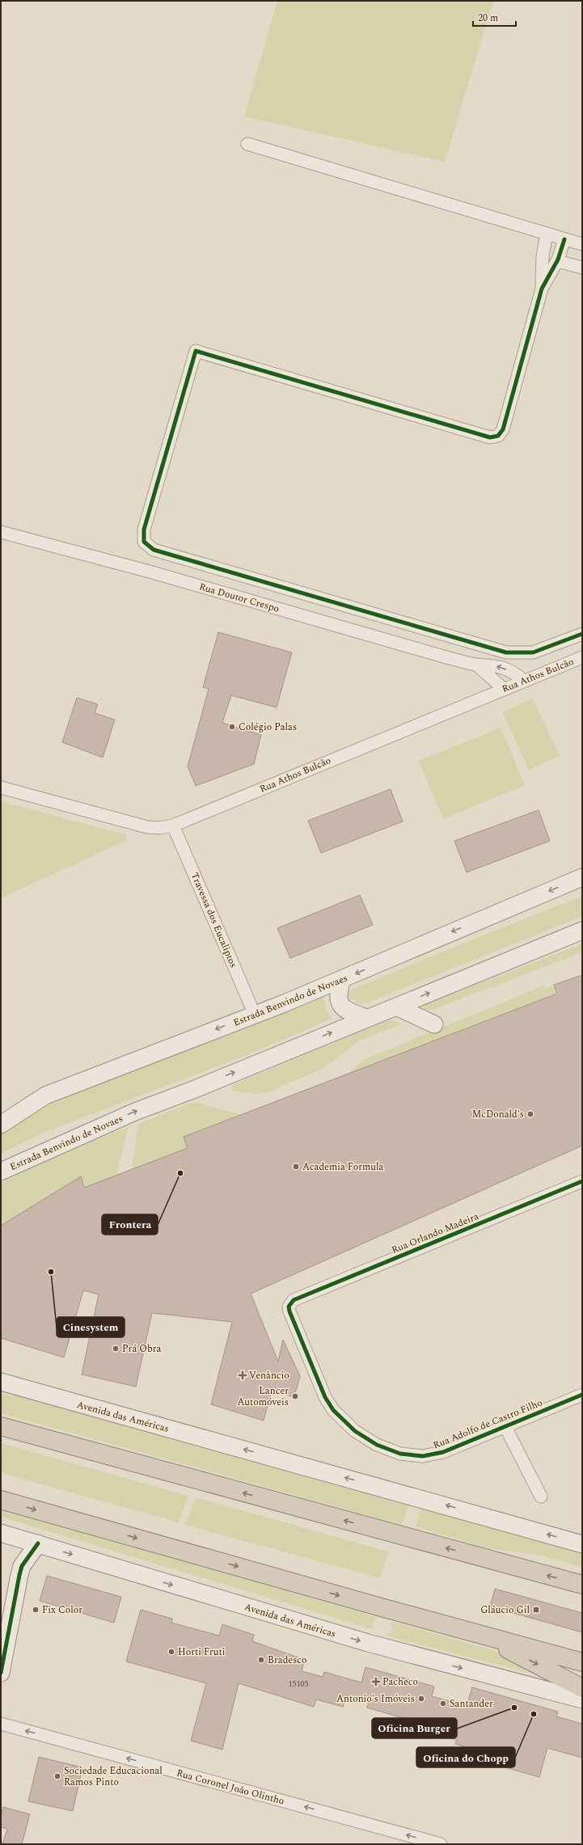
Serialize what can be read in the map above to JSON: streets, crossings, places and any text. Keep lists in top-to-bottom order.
{
  "streets": {
    "street": [
      "Rua Doutor Crespo",
      "Rua Athos Bulcão",
      "Travessa dos Eucaliptos",
      "Estrada Benvindo de Novaes",
      "Rua Orlando Madeira",
      "Avenida das Américas",
      "Rua Adolfo de Castro Filho",
      "Rua Coronel João Olintho"
    ]
  },
  "crossings": [
    ["Rua Doutor Crespo", "Rua Athos Bulcão"],
    ["Rua Athos Bulcão", "Travessa dos Eucaliptos"],
    ["Travessa dos Eucaliptos", "Estrada Benvindo de Novaes"],
    ["Rua Orlando Madeira", "Rua Adolfo de Castro Filho"]
  ],
  "one_way": ["Rua Coronel João Olintho"],
  "places": {
    "other": [
      "Colégio Palas",
      "McDonald's",
      "Academia Formula",
      "Frontera",
      "Cinesystem",
      "Prá Obra",
      "Lancer Automóveis",
      "Fix Color",
      "Horti Fruti",
      "Bradesco",
      "Antonio's Imóveis",
      "Santander",
      "Oficina Burger",
      "Oficina do Chopp",
      "Sociedade Educacional Ramos Pinto"
    ],
    "health": ["Venâncio", "Pacheco"],
    "transit": ["Gláucio Gil"]
  },
  "house_numbers": ["15105"],
  "scale_bar": "20 m"
}
